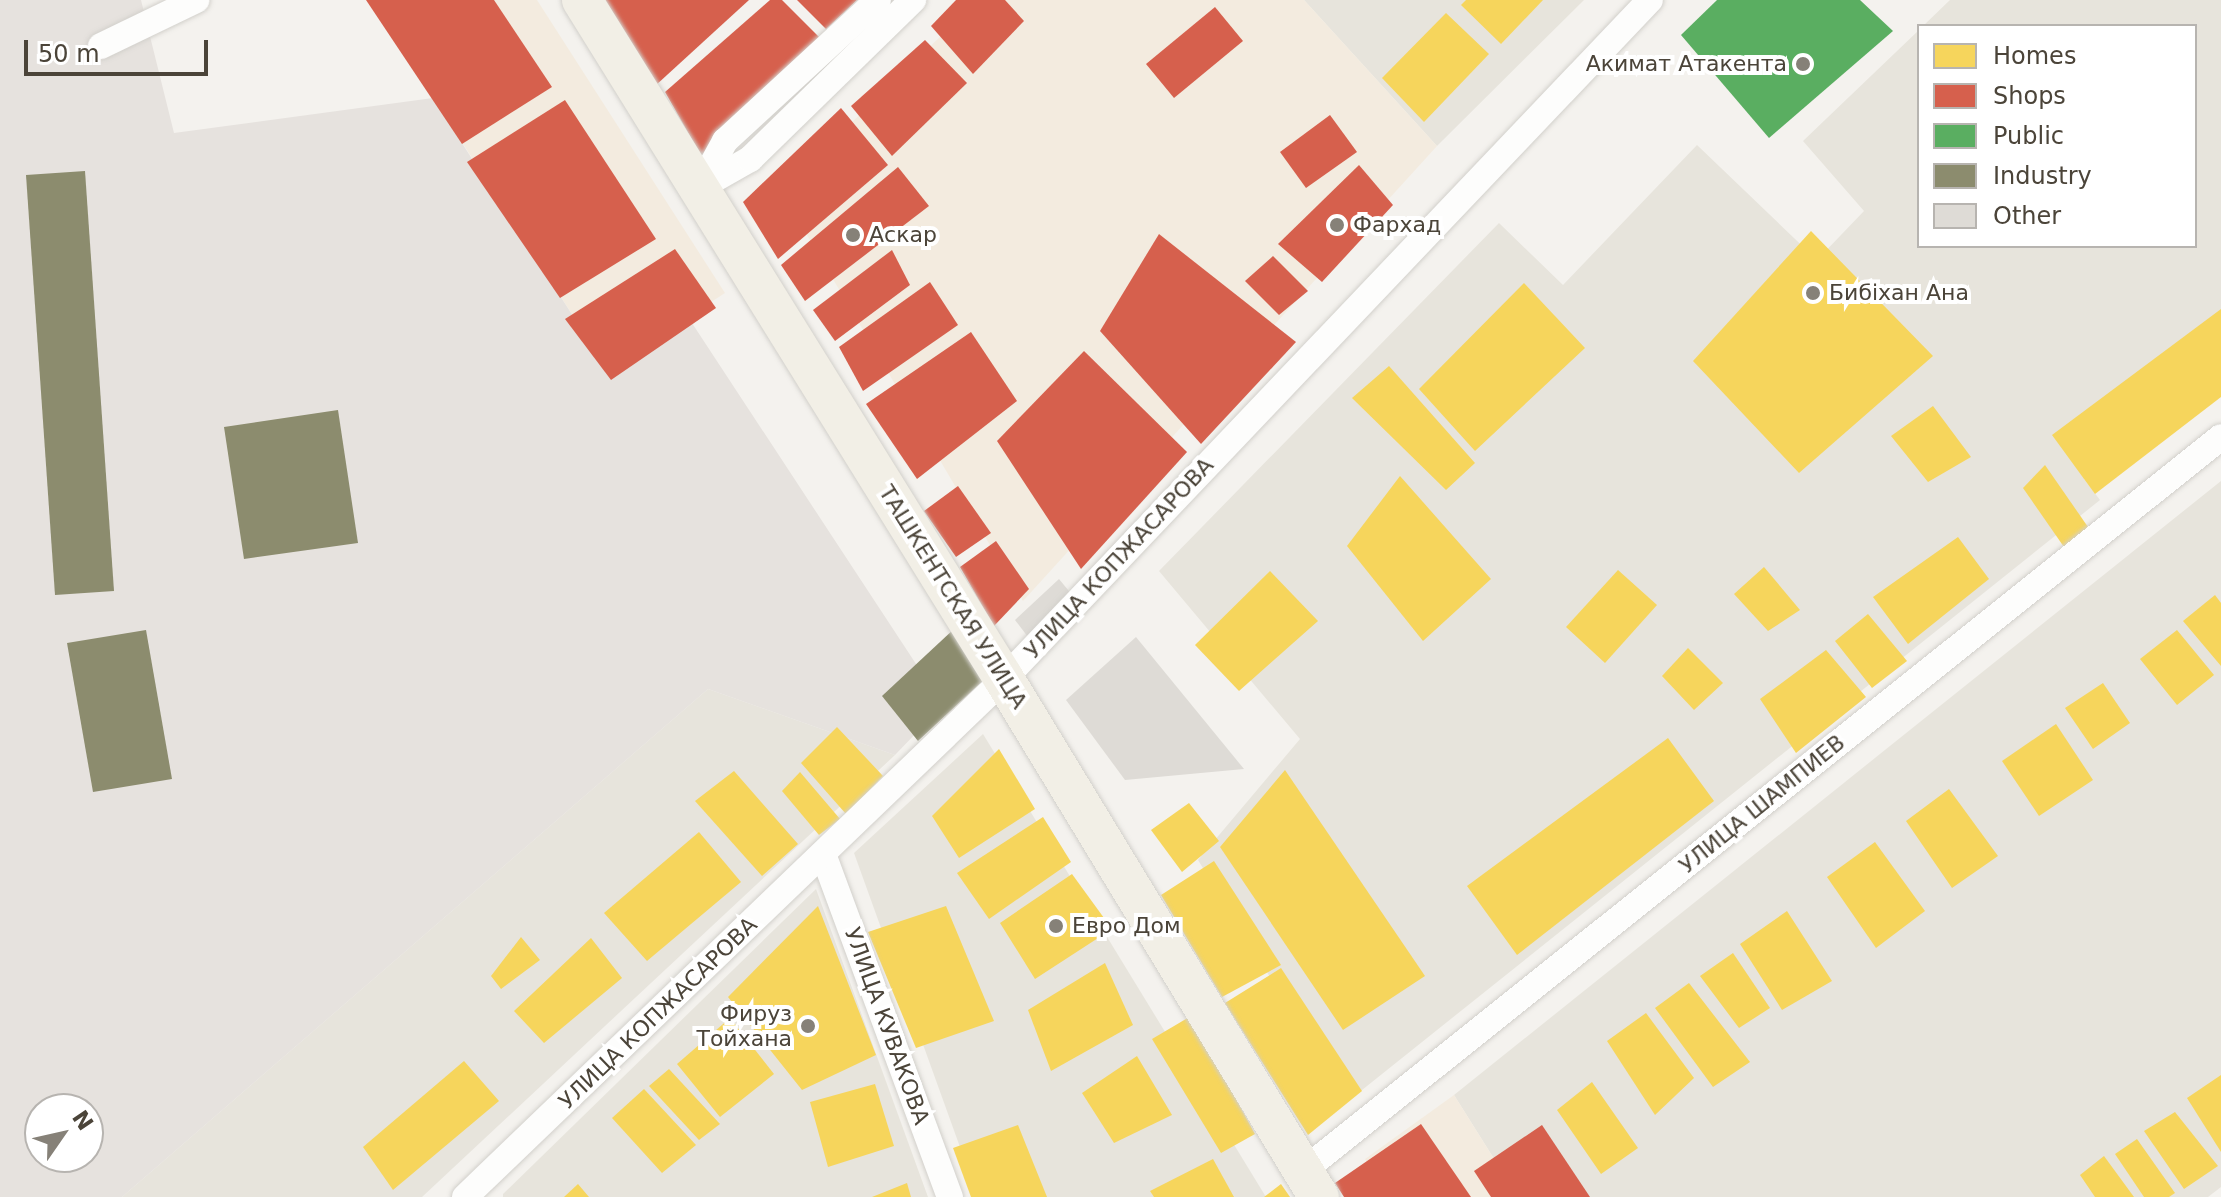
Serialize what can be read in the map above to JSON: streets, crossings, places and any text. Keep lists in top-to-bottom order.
{
  "streets": {
    "main road": ["ТАШКЕНТСКАЯ УЛИЦА"],
    "street": ["УЛИЦА КОПЖАСАРОВА", "УЛИЦА ШАМПИЕВ", "УЛИЦА КУВАКОВА"]
  },
  "crossings": [
    ["УЛИЦА КОПЖАСАРОВА", "ТАШКЕНТСКАЯ УЛИЦА"],
    ["УЛИЦА КОПЖАСАРОВА", "УЛИЦА КУВАКОВА"],
    ["ТАШКЕНТСКАЯ УЛИЦА", "УЛИЦА ШАМПИЕВ"]
  ],
  "places": [
    "Акимат Атакента",
    "Фархад",
    "Аскар",
    "Бибіхан Ана",
    "Евро Дом",
    "Фируз Тойхана"
  ],
  "legend": [
    "Homes",
    "Shops",
    "Public",
    "Industry",
    "Other"
  ],
  "scale_bar": "50 m",
  "north": "top right"
}
